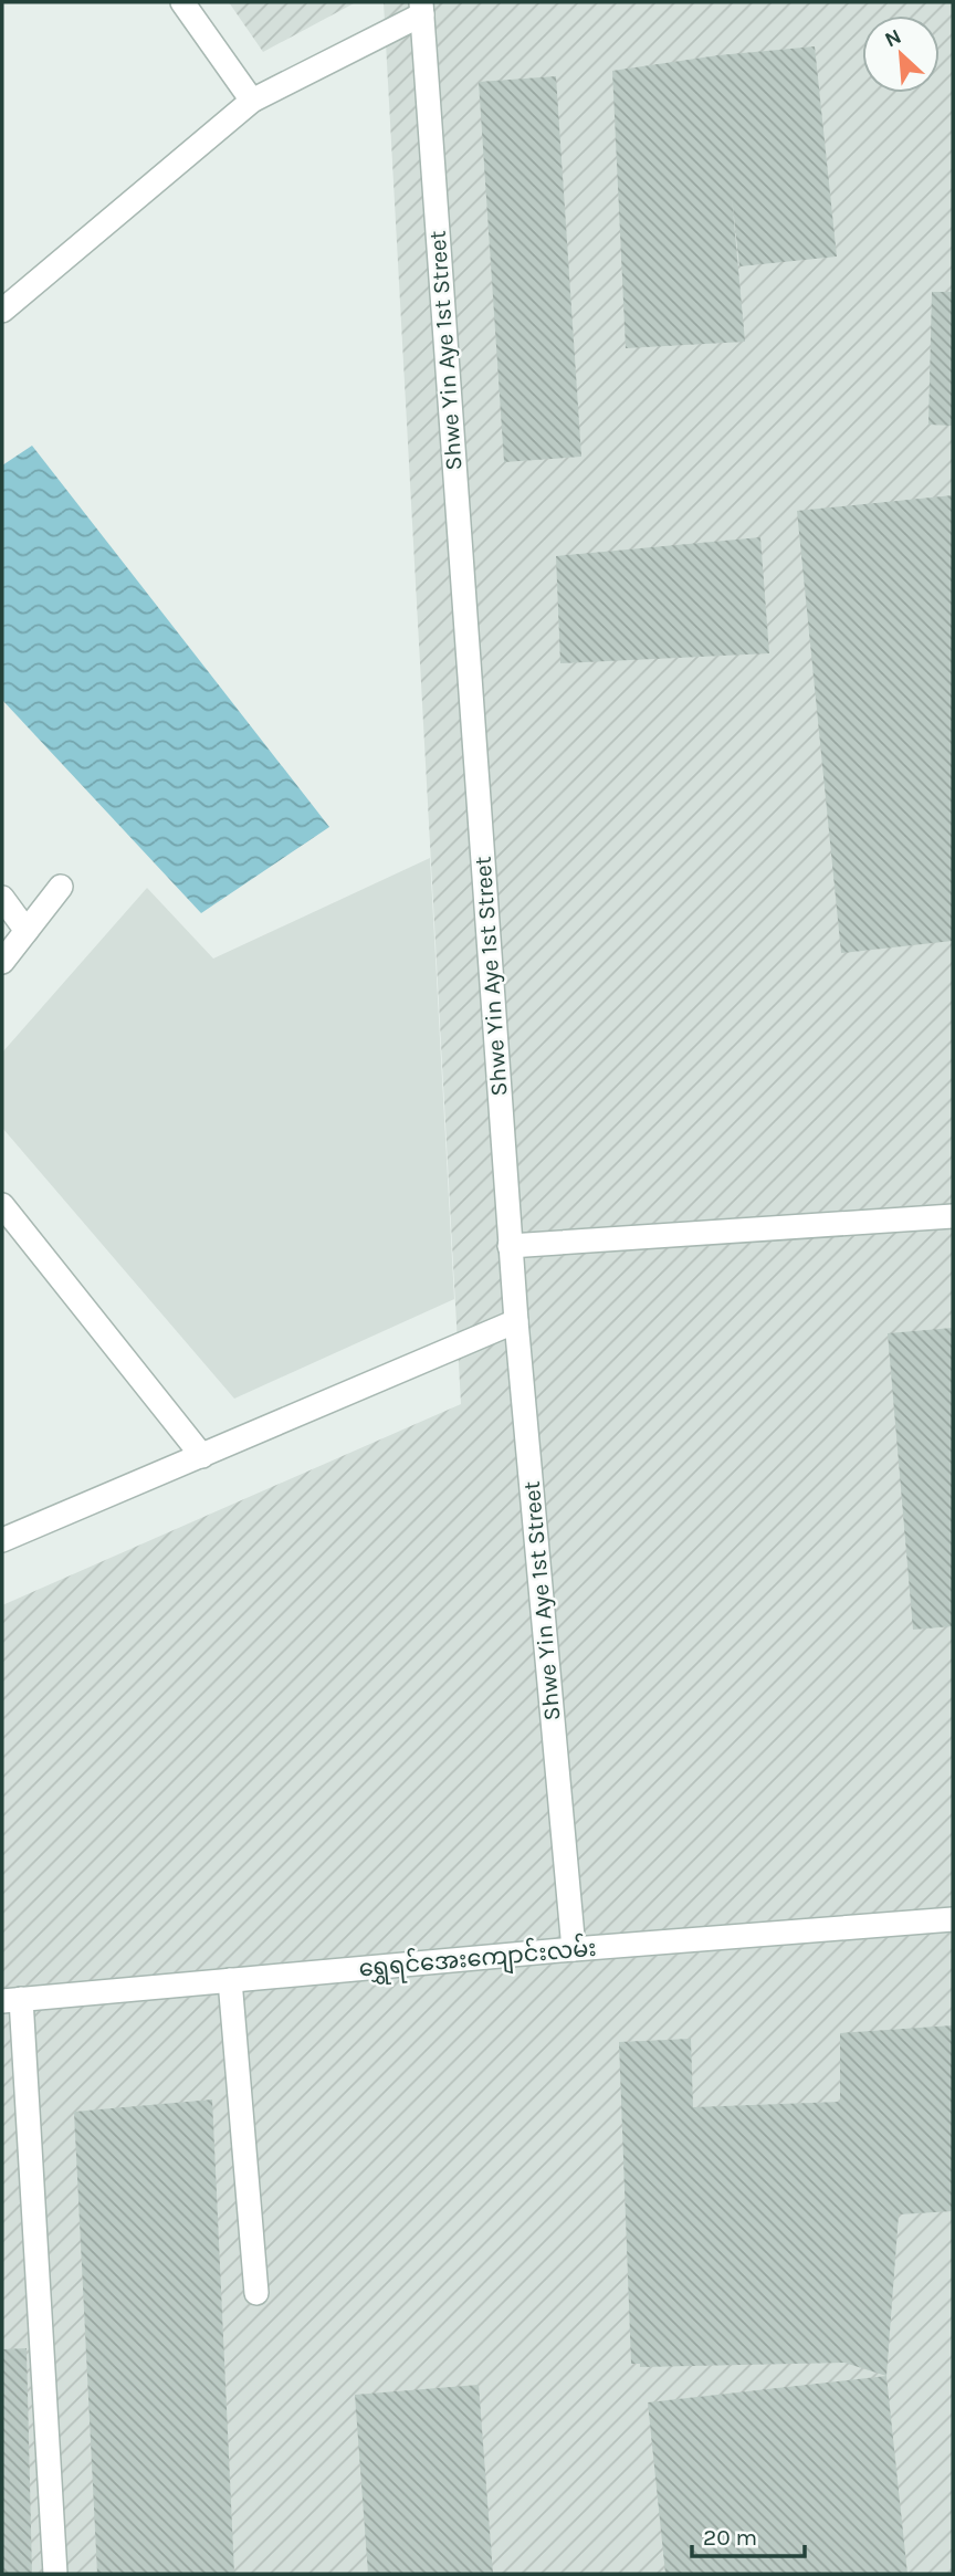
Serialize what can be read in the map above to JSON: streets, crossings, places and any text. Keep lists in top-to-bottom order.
{
  "streets": {
    "street": ["Shwe Yin Aye 1st Street", "ရွှေရင်အေးကျောင်းလမ်း"]
  },
  "crossings": [
    ["Shwe Yin Aye 1st Street", "ရွှေရင်အေးကျောင်းလမ်း"]
  ],
  "scale_bar": "20 m",
  "north": "top left"
}
